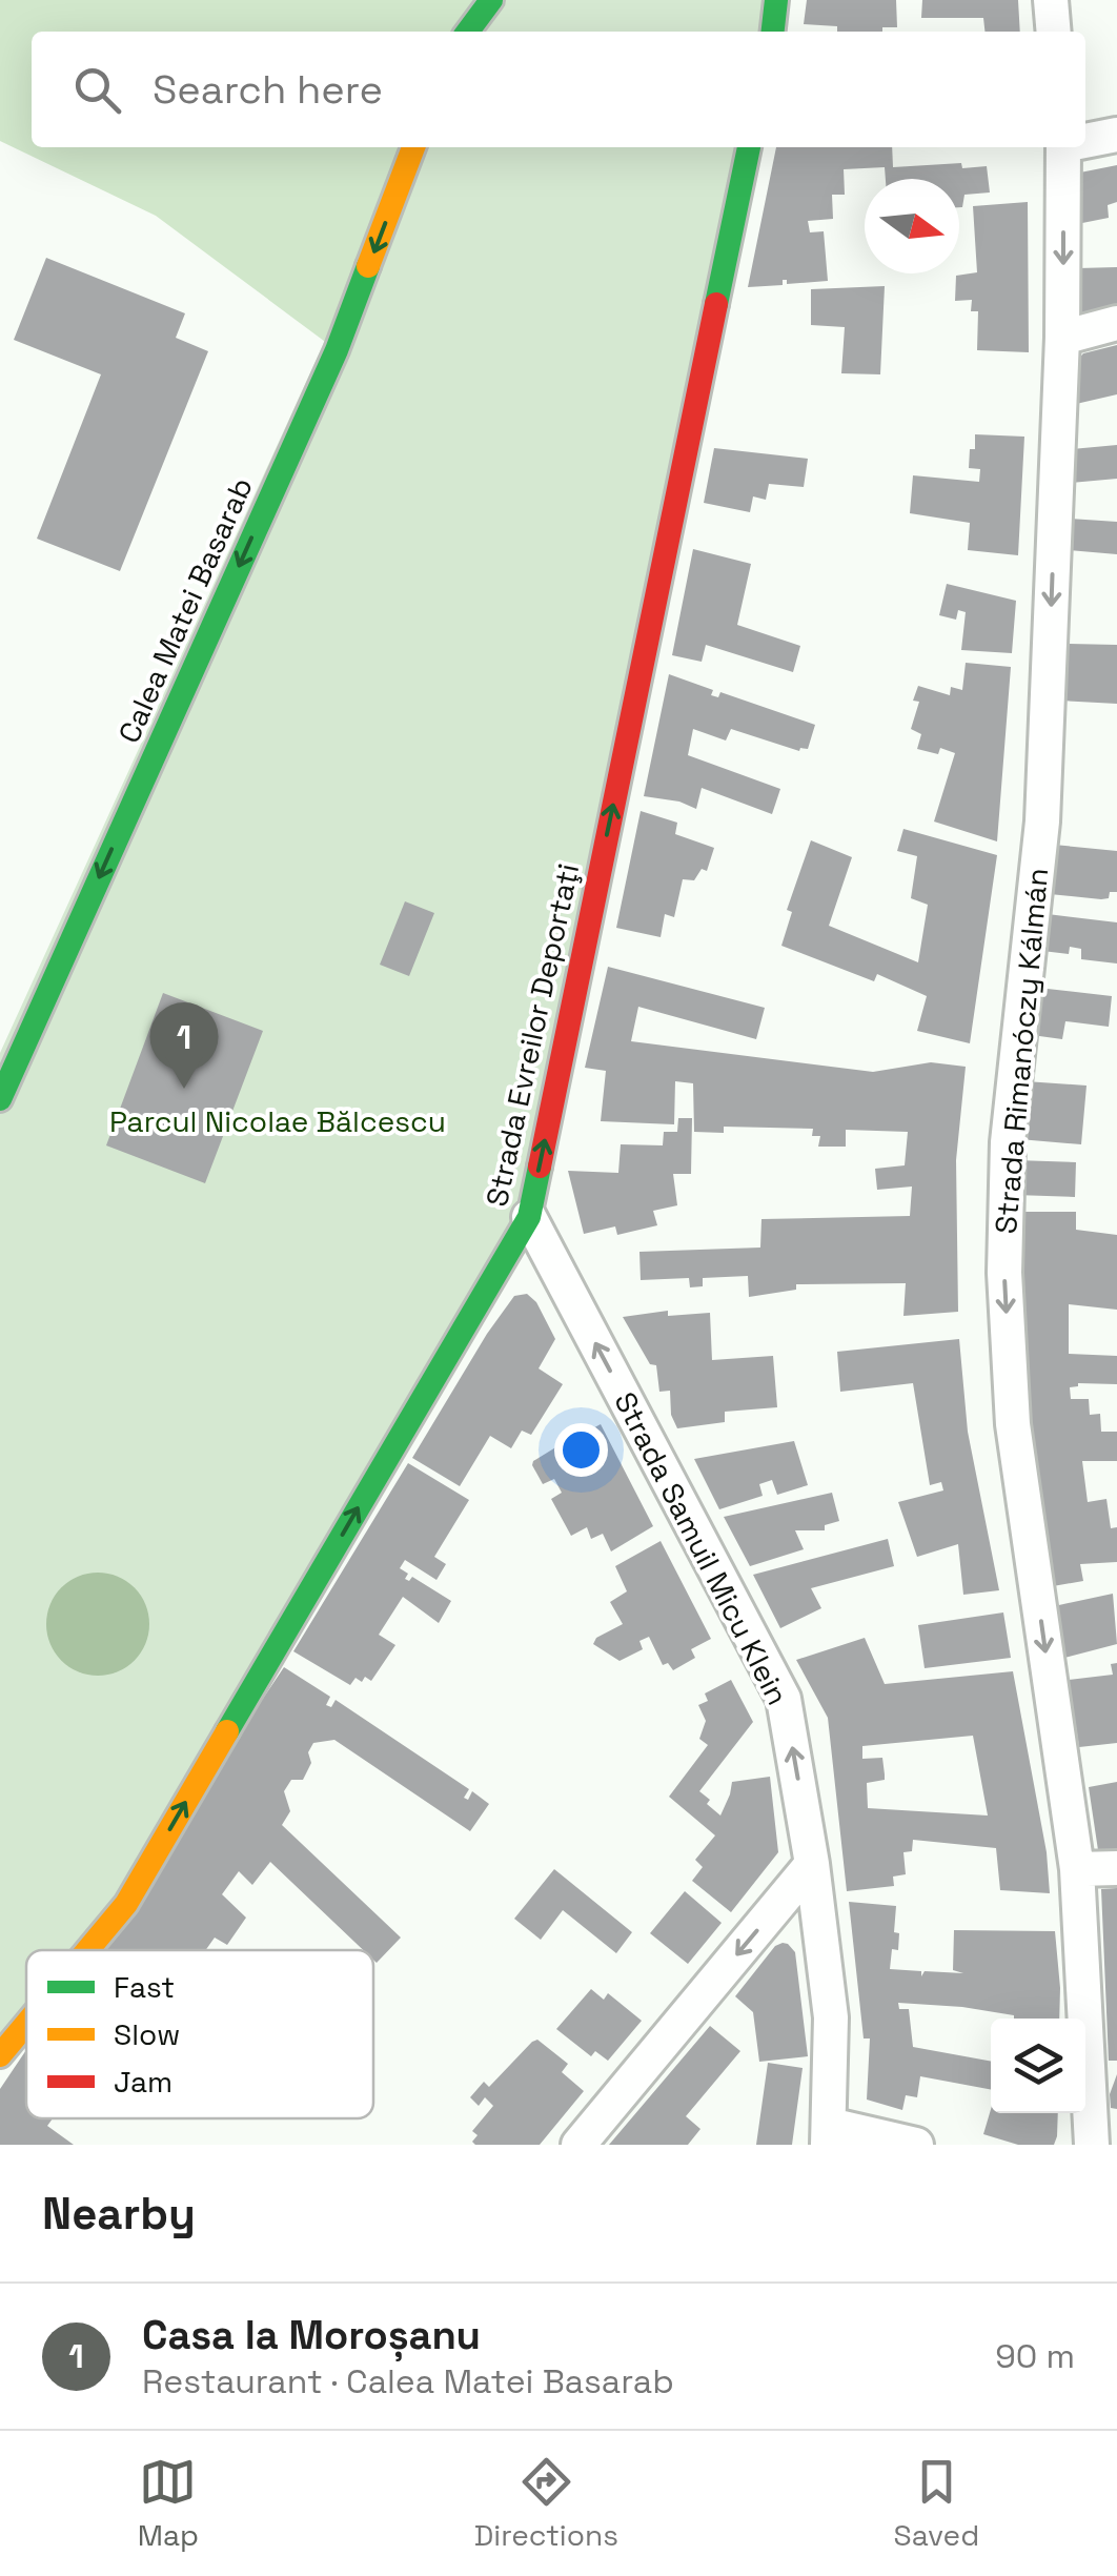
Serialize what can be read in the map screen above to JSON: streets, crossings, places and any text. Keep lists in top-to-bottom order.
{
  "streets": {
    "main road": ["Calea Matei Basarab", "Strada Evreilor Deportaţi"],
    "street": ["Strada Rimanóczy Kálmán", "Strada Samuil Micu Klein"]
  },
  "crossings": [
    ["Strada Evreilor Deportaţi", "Strada Samuil Micu Klein"]
  ],
  "one_way": [
    "Calea Matei Basarab",
    "Strada Evreilor Deportaţi",
    "Strada Rimanóczy Kálmán",
    "Strada Samuil Micu Klein"
  ],
  "parks": ["Parcul Nicolae Bălcescu"],
  "legend": ["Fast", "Slow", "Jam"],
  "north": "right",
  "page": {
    "search": "Search here",
    "pins": "1",
    "heading": "Nearby",
    "list": [
      {
        "mark": "1",
        "name": "Casa la Moroșanu",
        "note": "Restaurant · Calea Matei Basarab",
        "value": "90 m"
      }
    ],
    "nav": ["Map", "Directions", "Saved"]
  }
}
